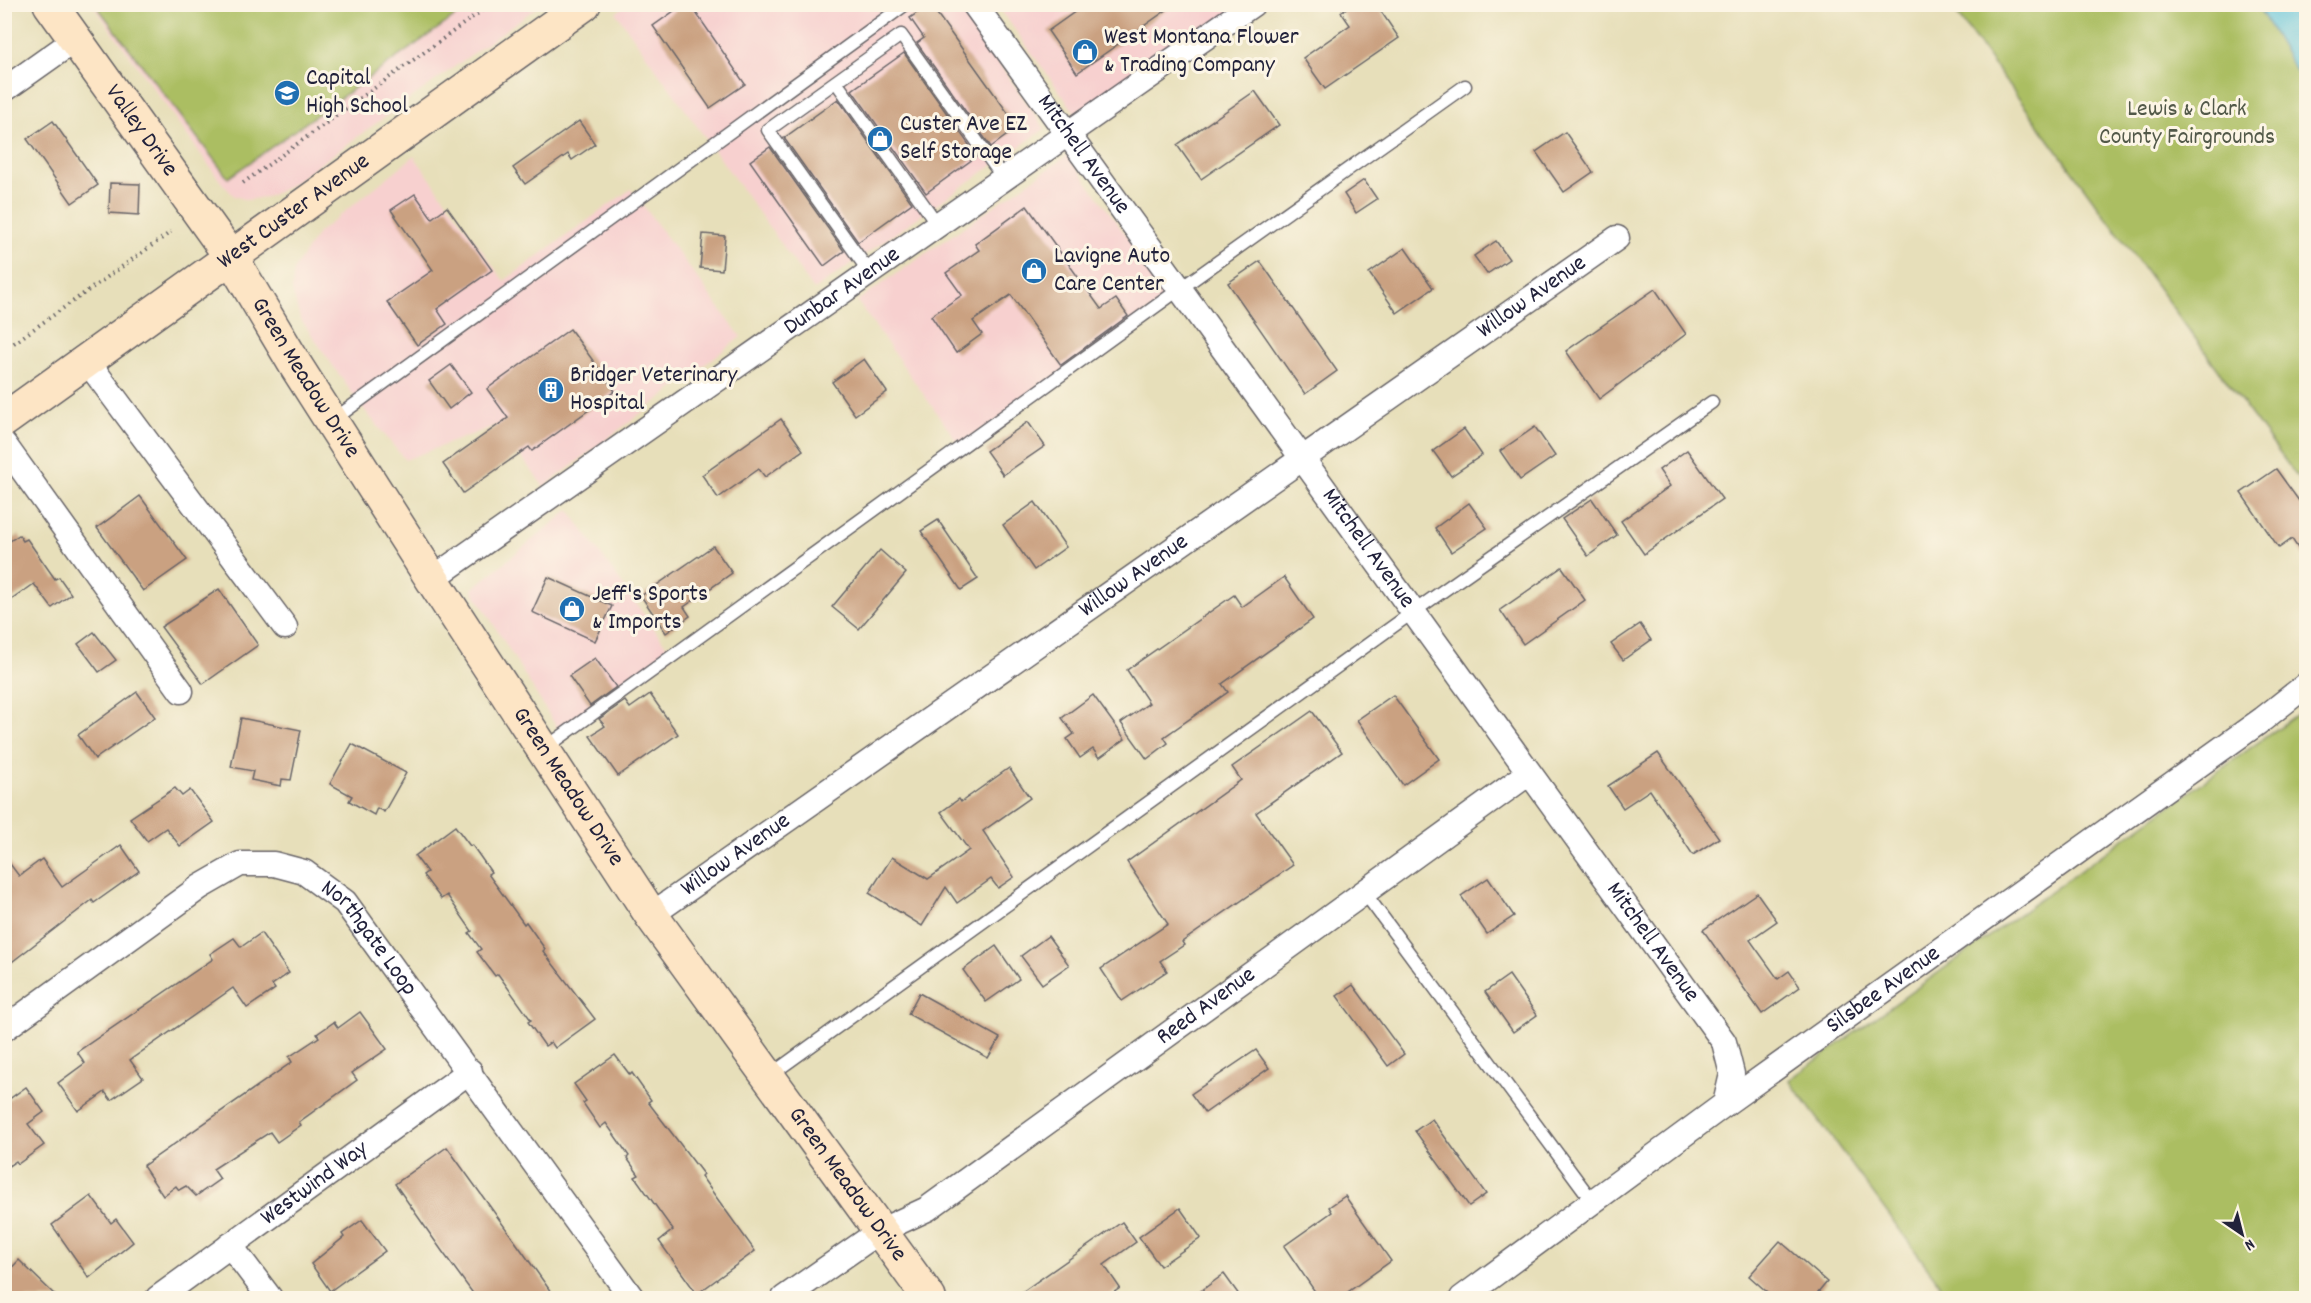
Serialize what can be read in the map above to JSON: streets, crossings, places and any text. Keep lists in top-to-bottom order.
{
  "streets": {
    "main road": ["Valley Drive", "West Custer Avenue", "Green Meadow Drive"],
    "street": [
      "Mitchell Avenue",
      "Dunbar Avenue",
      "Willow Avenue",
      "Northgate Loop",
      "Silsbee Avenue",
      "Reed Avenue",
      "Westwind Way"
    ]
  },
  "crossings": [
    ["Valley Drive", "West Custer Avenue"],
    ["Valley Drive", "Green Meadow Drive"],
    ["Mitchell Avenue", "Dunbar Avenue"],
    ["Mitchell Avenue", "Willow Avenue"],
    ["Mitchell Avenue", "Silsbee Avenue"],
    ["Mitchell Avenue", "Reed Avenue"],
    ["West Custer Avenue", "Green Meadow Drive"],
    ["Dunbar Avenue", "Green Meadow Drive"],
    ["Willow Avenue", "Green Meadow Drive"],
    ["Green Meadow Drive", "Reed Avenue"],
    ["Northgate Loop", "Westwind Way"]
  ],
  "parks": ["Lewis & Clark County Fairgrounds"],
  "places": {
    "shop": [
      "West Montana Flower & Trading Company",
      "Custer Ave EZ Self Storage",
      "Lavigne Auto Care Center",
      "Jeff's Sports & Imports"
    ],
    "school or university": ["Capital High School"],
    "building": ["Bridger Veterinary Hospital"]
  },
  "north": "bottom right"
}
